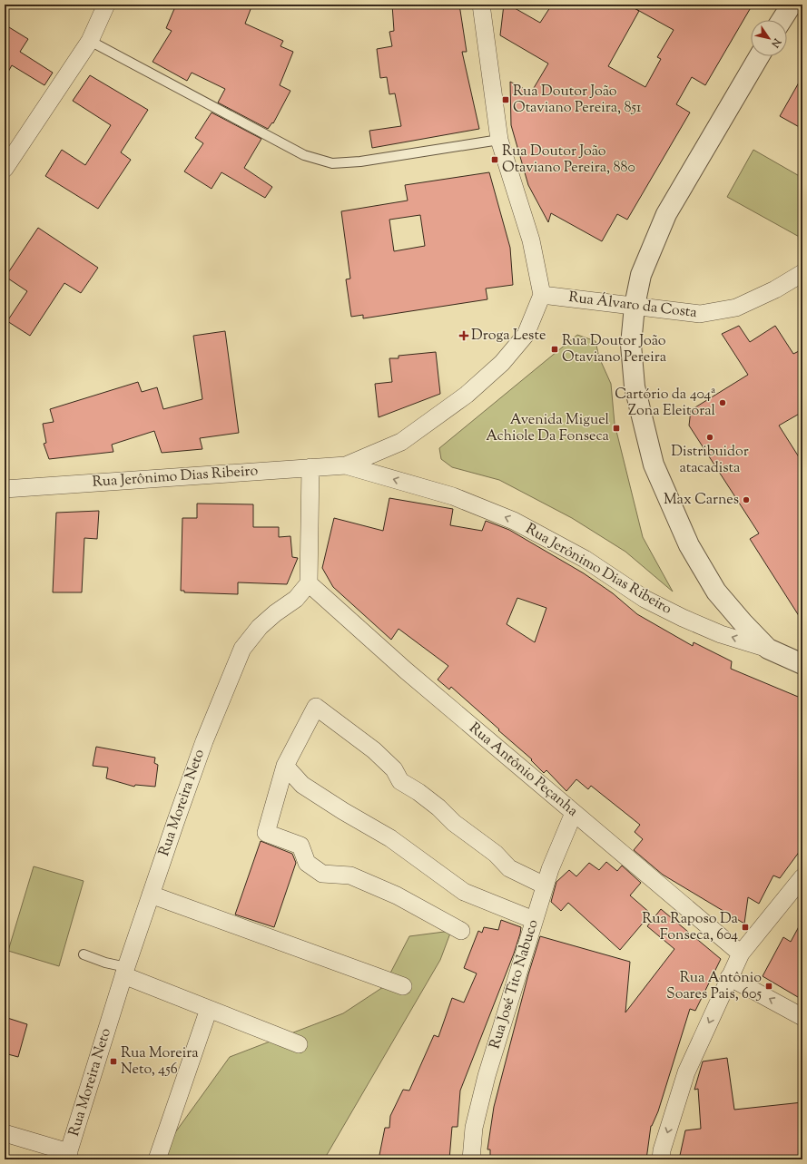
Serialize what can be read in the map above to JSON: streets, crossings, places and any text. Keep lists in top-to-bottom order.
{
  "streets": {
    "street": [
      "Rua Álvaro da Costa",
      "Rua Jerônimo Dias Ribeiro",
      "Rua Antônio Peçanha",
      "Rua Moreira Neto",
      "Rua José Tito Nabuco"
    ]
  },
  "crossings": [
    ["Rua Álvaro da Costa", "Rua Jerônimo Dias Ribeiro"],
    ["Rua Antônio Peçanha", "Rua Moreira Neto"],
    ["Rua Antônio Peçanha", "Rua José Tito Nabuco"]
  ],
  "one_way": ["Rua Jerônimo Dias Ribeiro"],
  "places": {
    "transit": [
      "Rua Doutor João Otaviano Pereira, 851",
      "Rua Doutor João Otaviano Pereira, 880",
      "Rua Doutor João Otaviano Pereira",
      "Avenida Miguel Achiole Da Fonseca",
      "Rua Raposo Da Fonseca, 604",
      "Rua Antônio Soares Pais, 605",
      "Rua Moreira Neto, 456"
    ],
    "health": ["Droga Leste"],
    "other": ["Cartório da 404ª Zona Eleitoral", "Distribuidor atacadista", "Max Carnes"]
  },
  "north": "bottom right"
}
